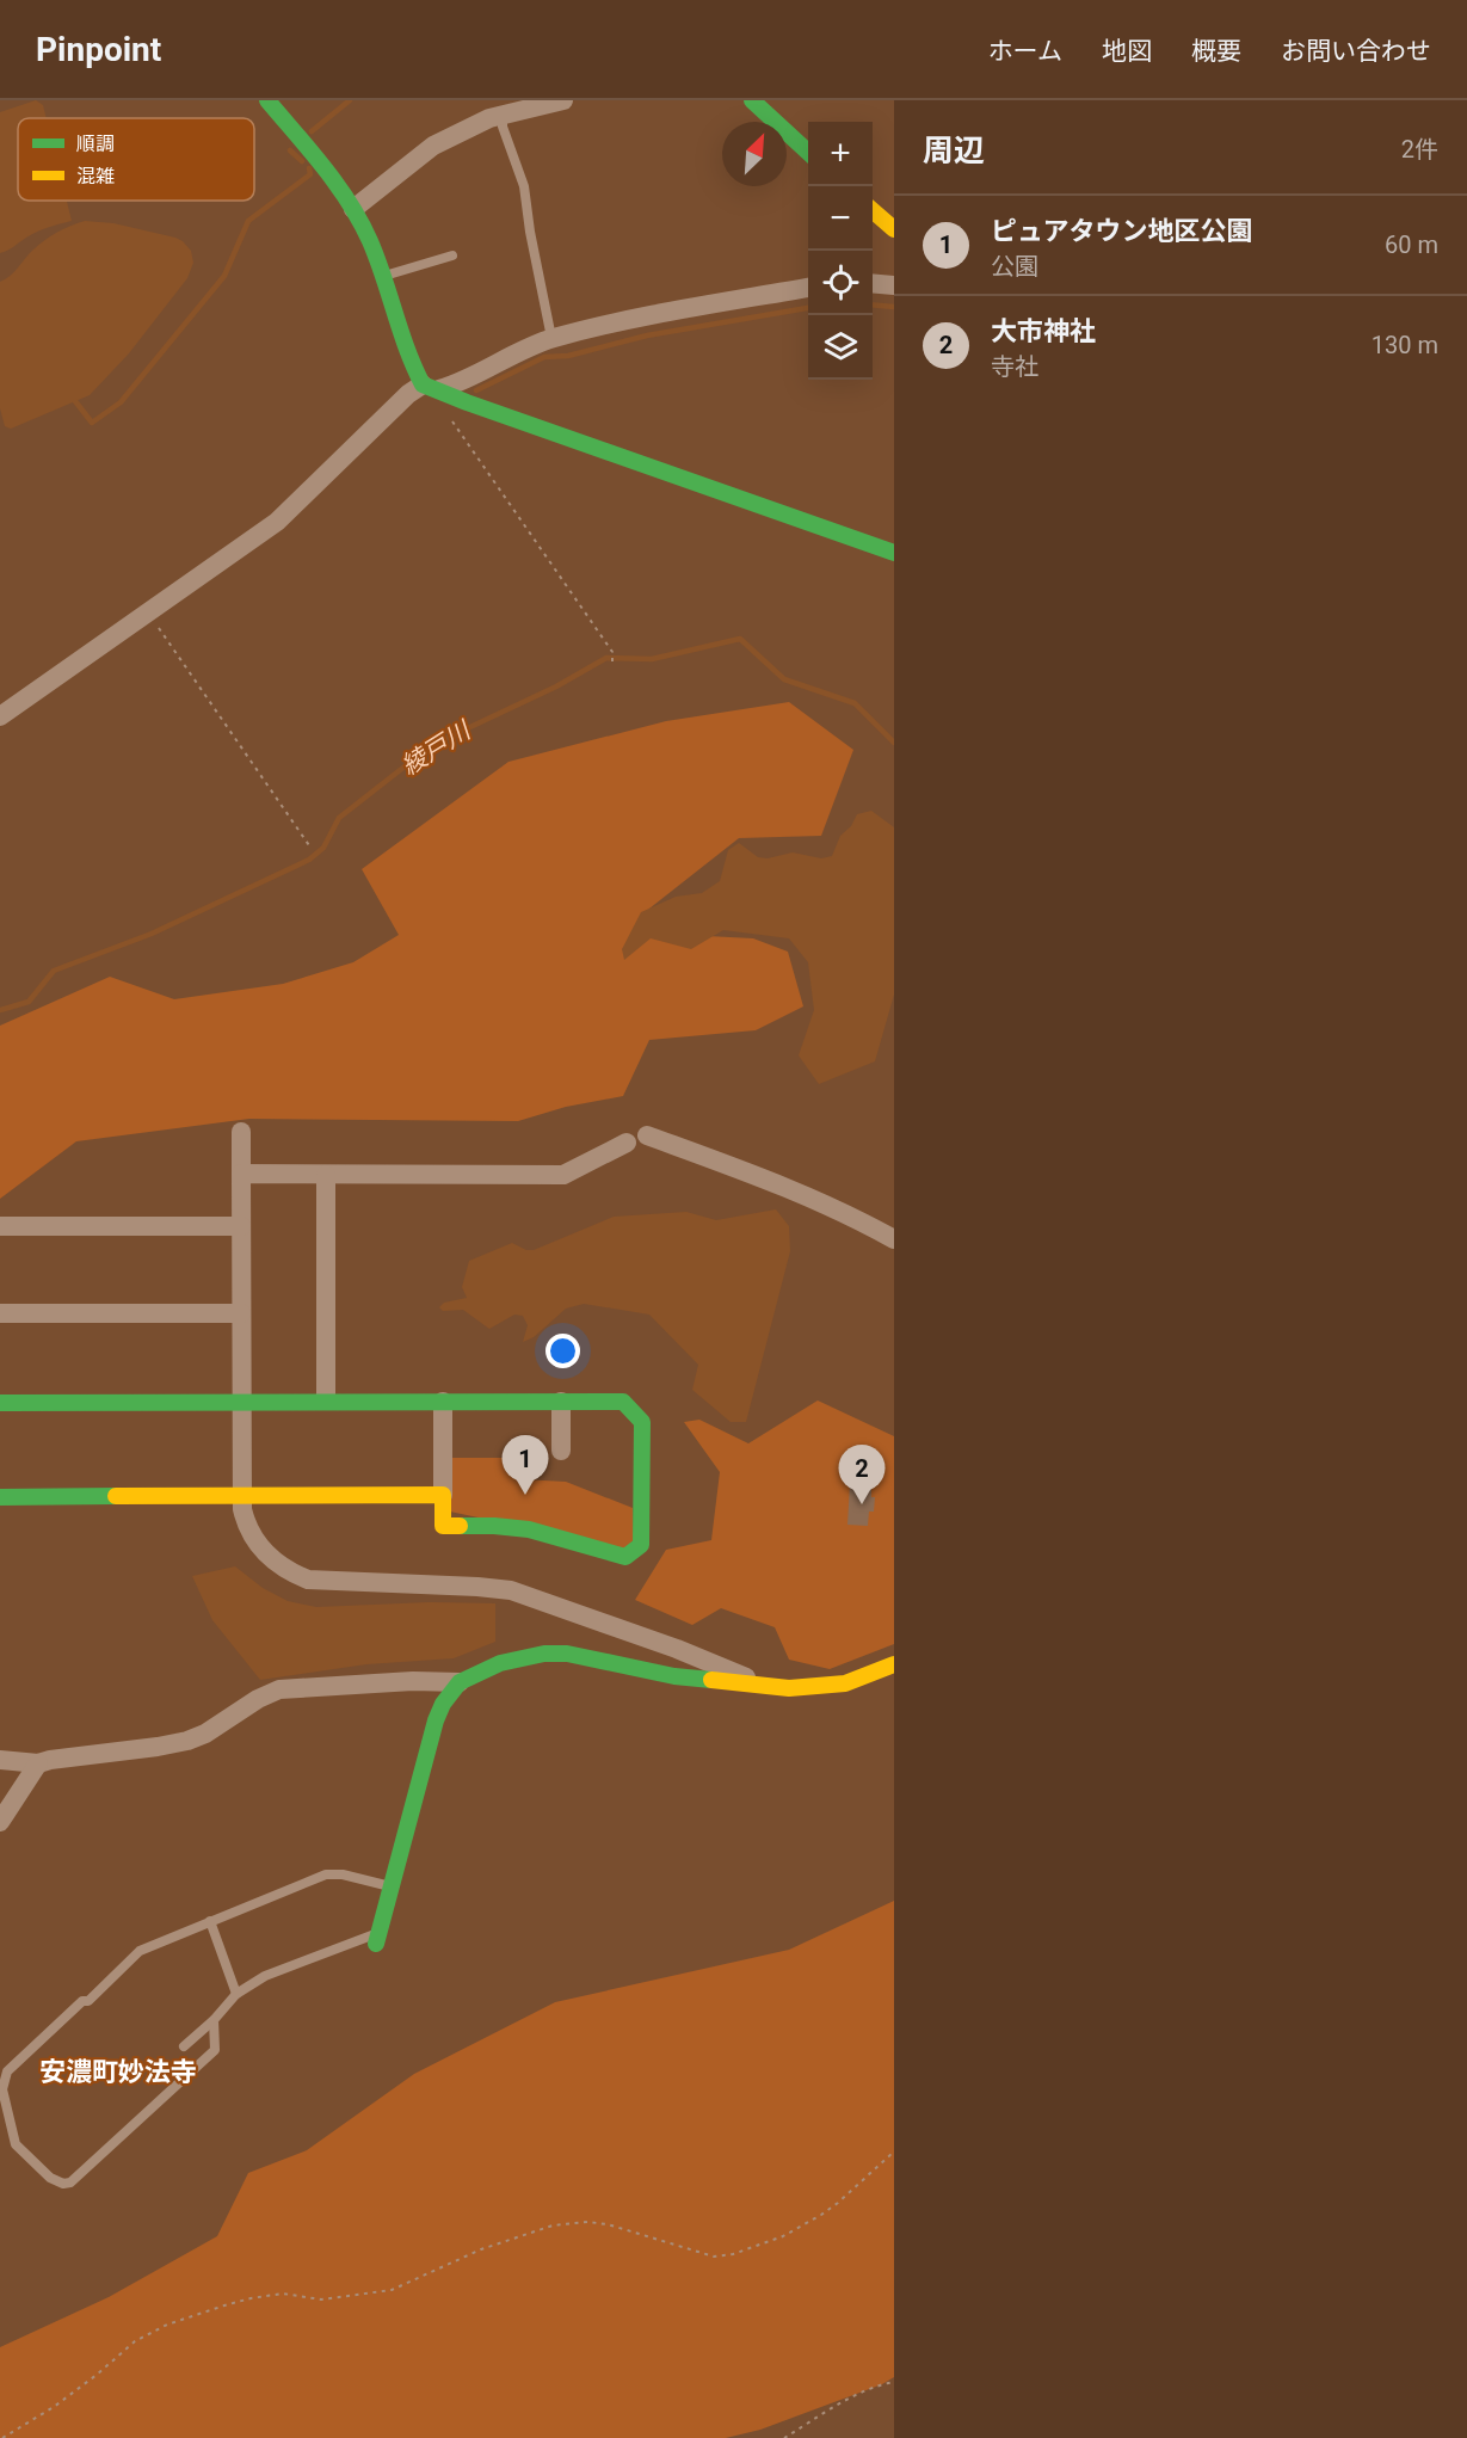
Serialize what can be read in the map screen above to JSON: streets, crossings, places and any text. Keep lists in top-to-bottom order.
{
  "districts": ["安濃町妙法寺"],
  "water": ["綾戸川"],
  "legend": ["順調", "混雑"],
  "north": "top right",
  "page": {
    "header": "Pinpoint",
    "nav": [
      "ホーム",
      "地図",
      "概要",
      "お問い合わせ"
    ],
    "heading": ["周辺", "2件"],
    "map_buttons": ["+", "−"],
    "list": [
      {
        "mark": "1",
        "name": "ピュアタウン地区公園",
        "note": "公園",
        "value": "60 m"
      },
      {
        "mark": "2",
        "name": "大市神社",
        "note": "寺社",
        "value": "130 m"
      }
    ],
    "pins": ["1", "2"]
  }
}
